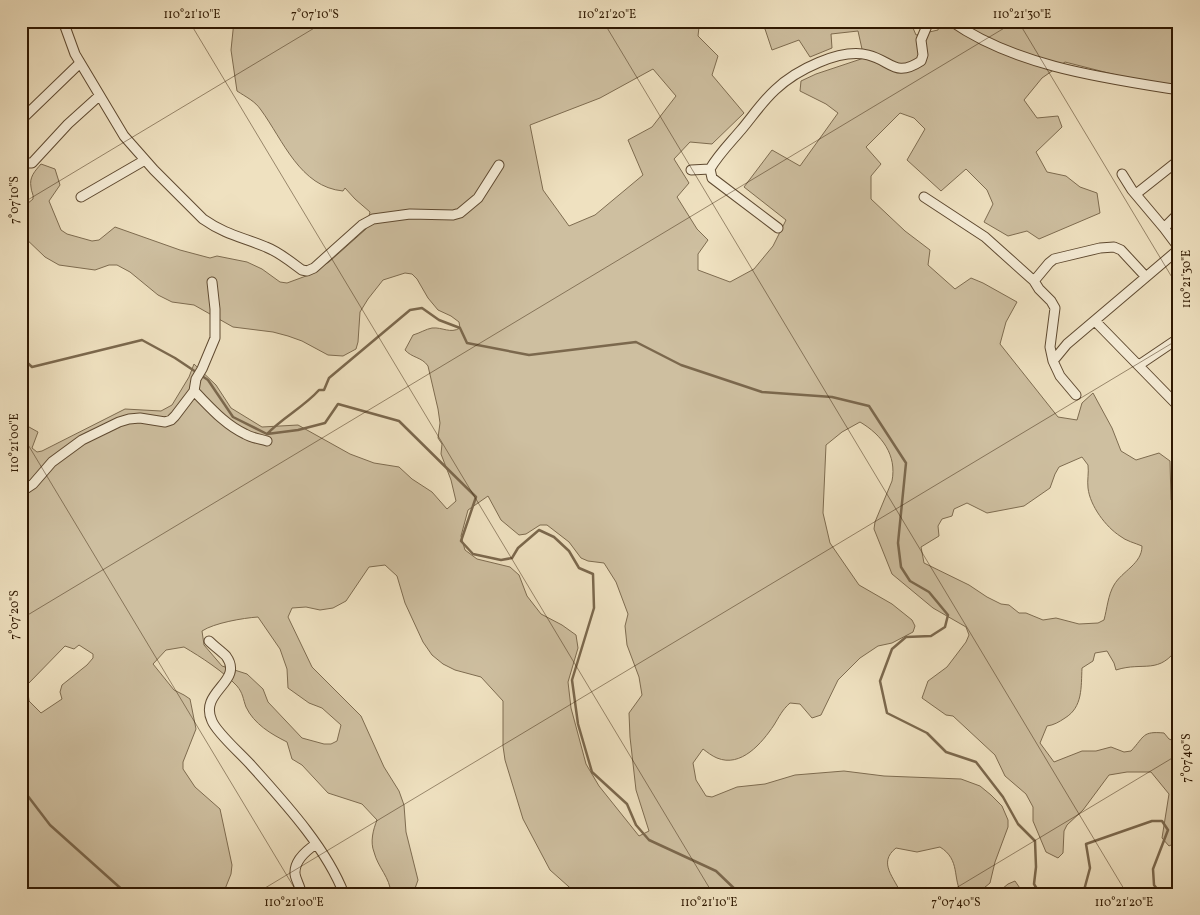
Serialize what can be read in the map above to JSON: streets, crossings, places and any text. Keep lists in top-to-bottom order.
{
  "coordinates": [
    "110°21'10\"E",
    "7°07'10\"S",
    "110°21'20\"E",
    "110°21'30\"E",
    "110°21'00\"E",
    "7°07'20\"S",
    "7°07'40\"S"
  ]
}
